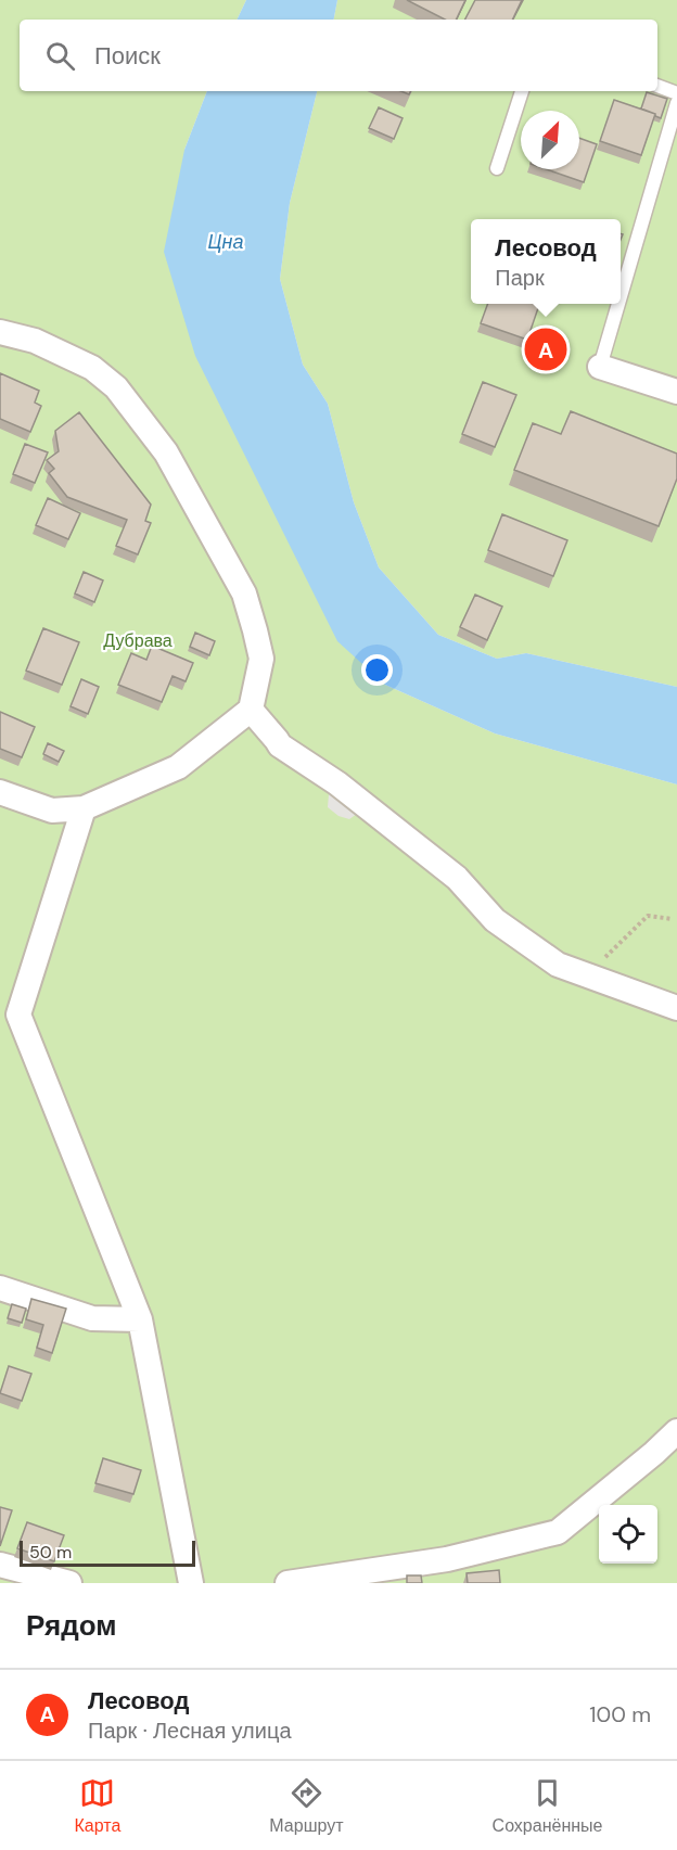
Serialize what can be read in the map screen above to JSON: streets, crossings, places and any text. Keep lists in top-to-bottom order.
{
  "water": ["Цна"],
  "parks": ["Дубрава"],
  "scale_bar": "50 m",
  "north": "top right",
  "page": {
    "search": "Поиск",
    "popup": ["Лесовод", "Парк"],
    "pins": "A",
    "scale": "50 m",
    "heading": "Рядом",
    "list": [
      {
        "mark": "A",
        "name": "Лесовод",
        "note": "Парк · Лесная улица",
        "value": "100 m"
      }
    ],
    "nav": ["Карта", "Маршрут", "Сохранённые"]
  }
}
